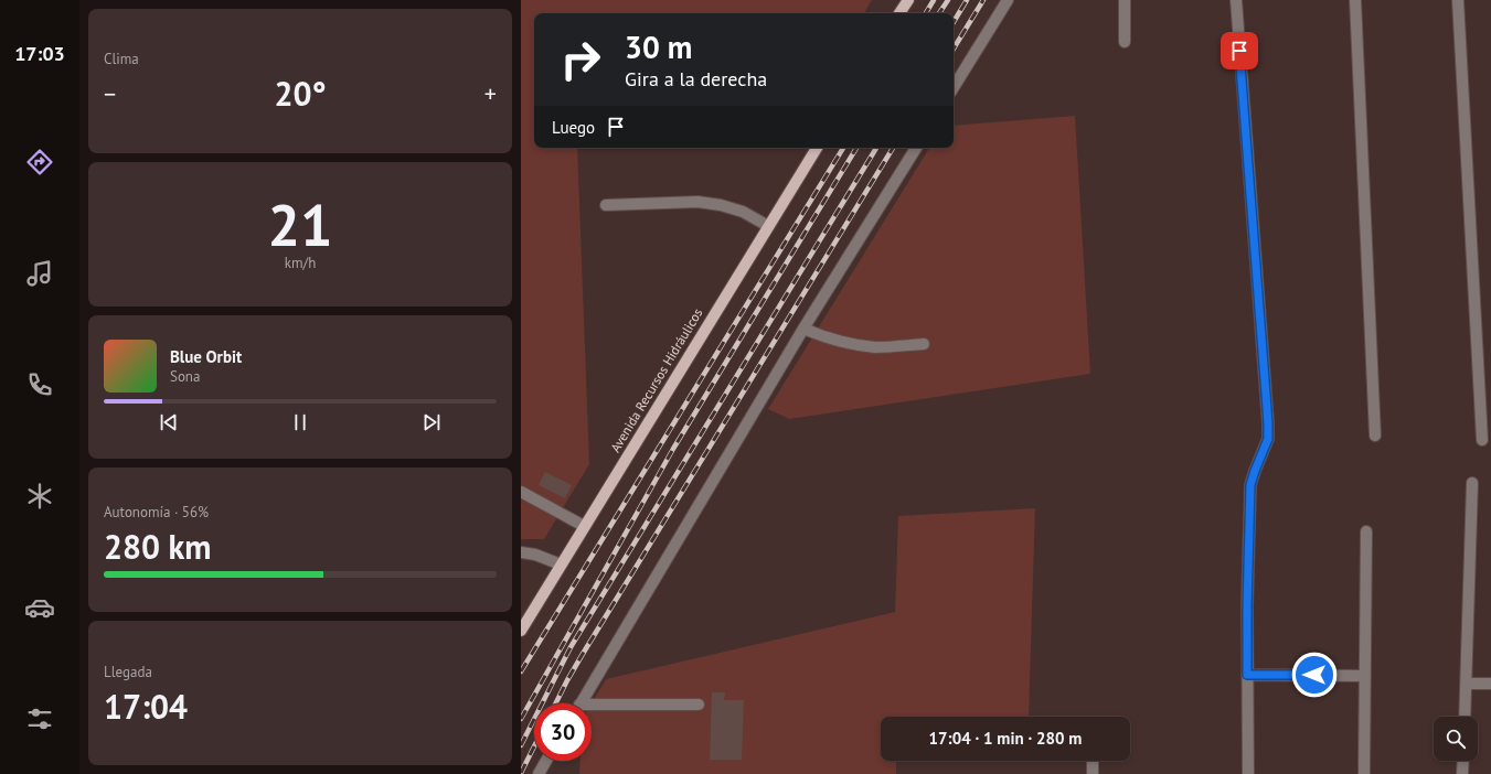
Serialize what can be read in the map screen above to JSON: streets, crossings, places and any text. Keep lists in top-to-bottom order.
{
  "streets": {
    "main road": ["Avenida Recursos Hidráulicos"]
  },
  "page": {
    "tabs": "17:03",
    "tile": [
      "Clima",
      ["21", "km/h"],
      ["Autonomía · 56%", "280 km"],
      ["Llegada", "17:04"]
    ],
    "turn": ["30 m", "Gira a la derecha"],
    "heat": ["−", "20°", "+"],
    "then": "Luego",
    "song": ["Blue Orbit", "Sona"],
    "limit": "30",
    "trip": "17:04 · 1 min · 280 m"
  }
}
